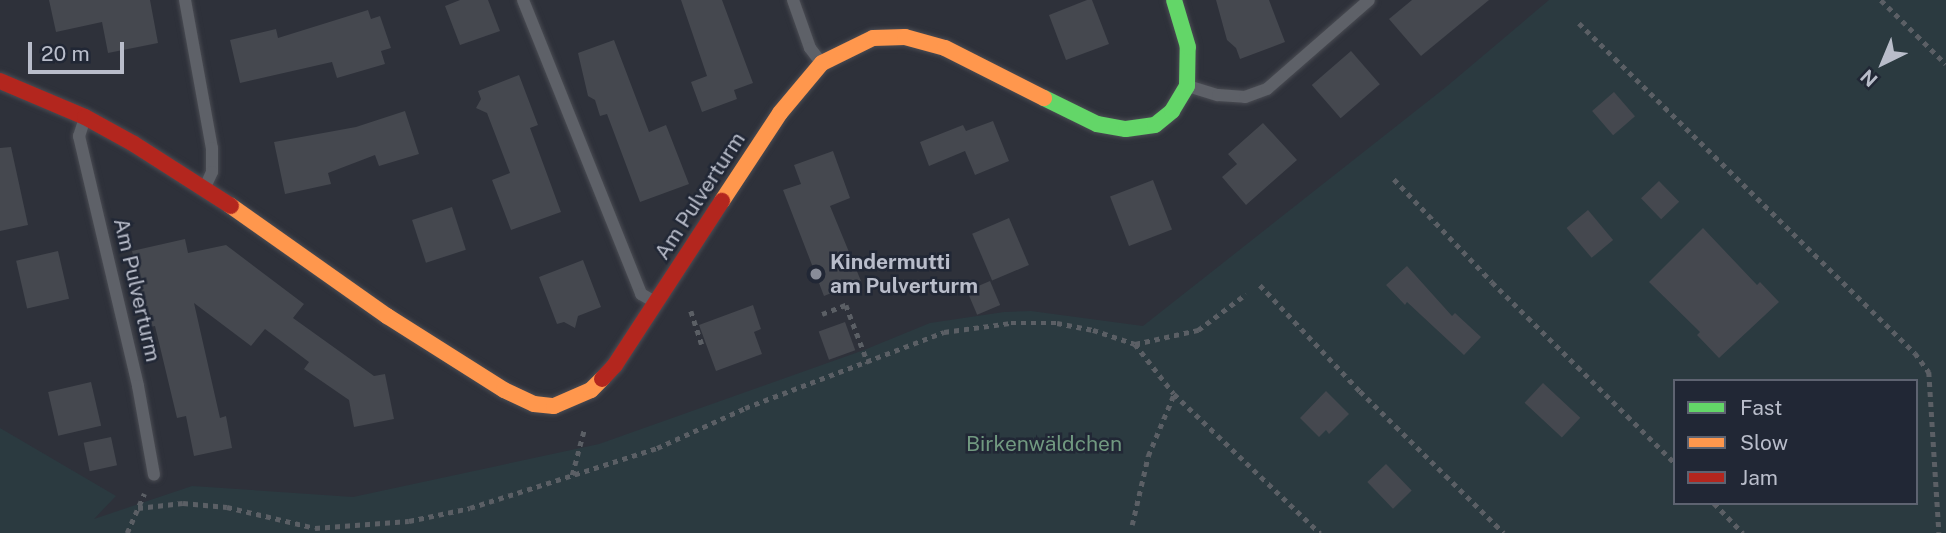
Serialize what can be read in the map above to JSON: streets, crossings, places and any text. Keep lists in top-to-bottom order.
{
  "streets": {
    "street": ["Am Pulverturm"]
  },
  "parks": ["Birkenwäldchen"],
  "places": ["Kindermutti am Pulverturm"],
  "legend": ["Fast", "Slow", "Jam"],
  "scale_bar": "20 m",
  "north": "bottom left"
}
